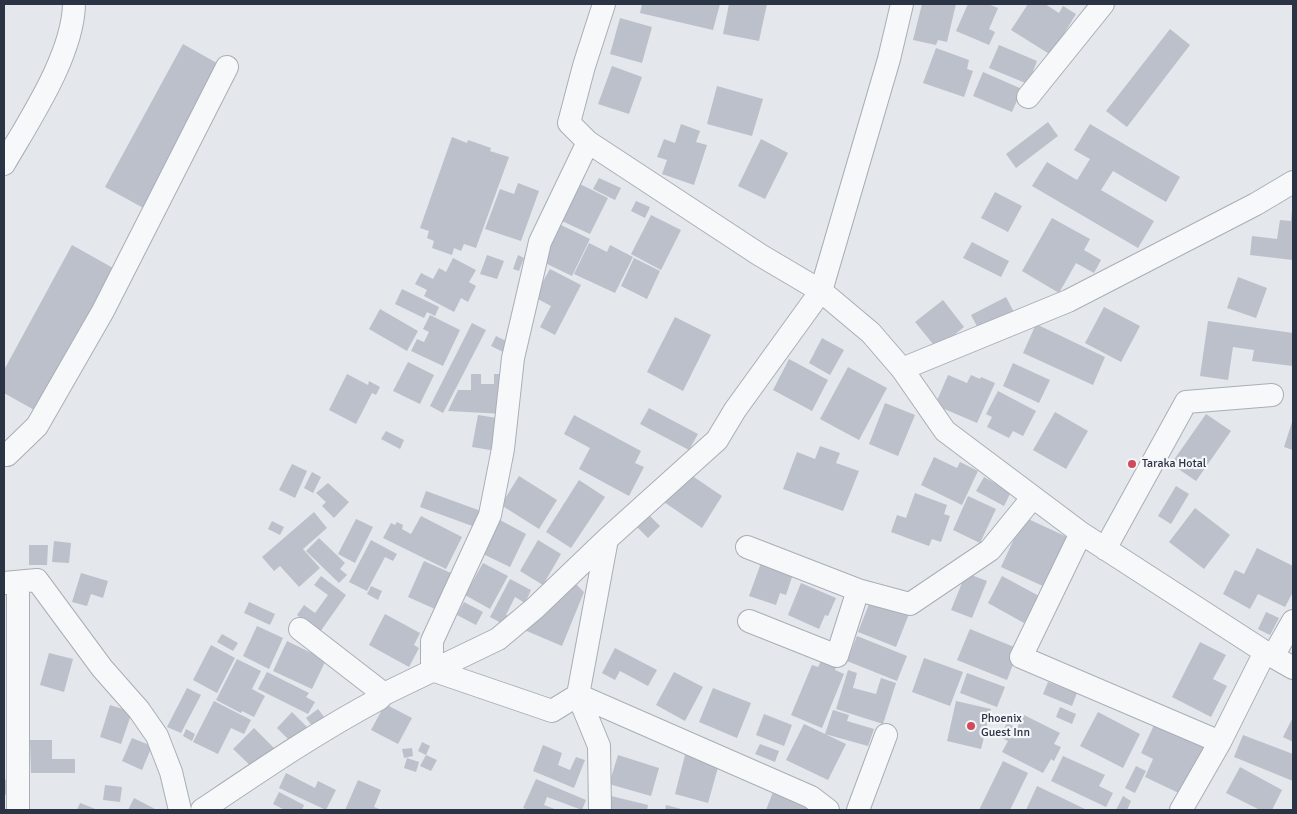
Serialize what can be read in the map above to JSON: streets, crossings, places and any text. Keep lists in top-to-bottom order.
{
  "places": ["Taraka Hotal", "Phoenix Guest Inn"]
}
